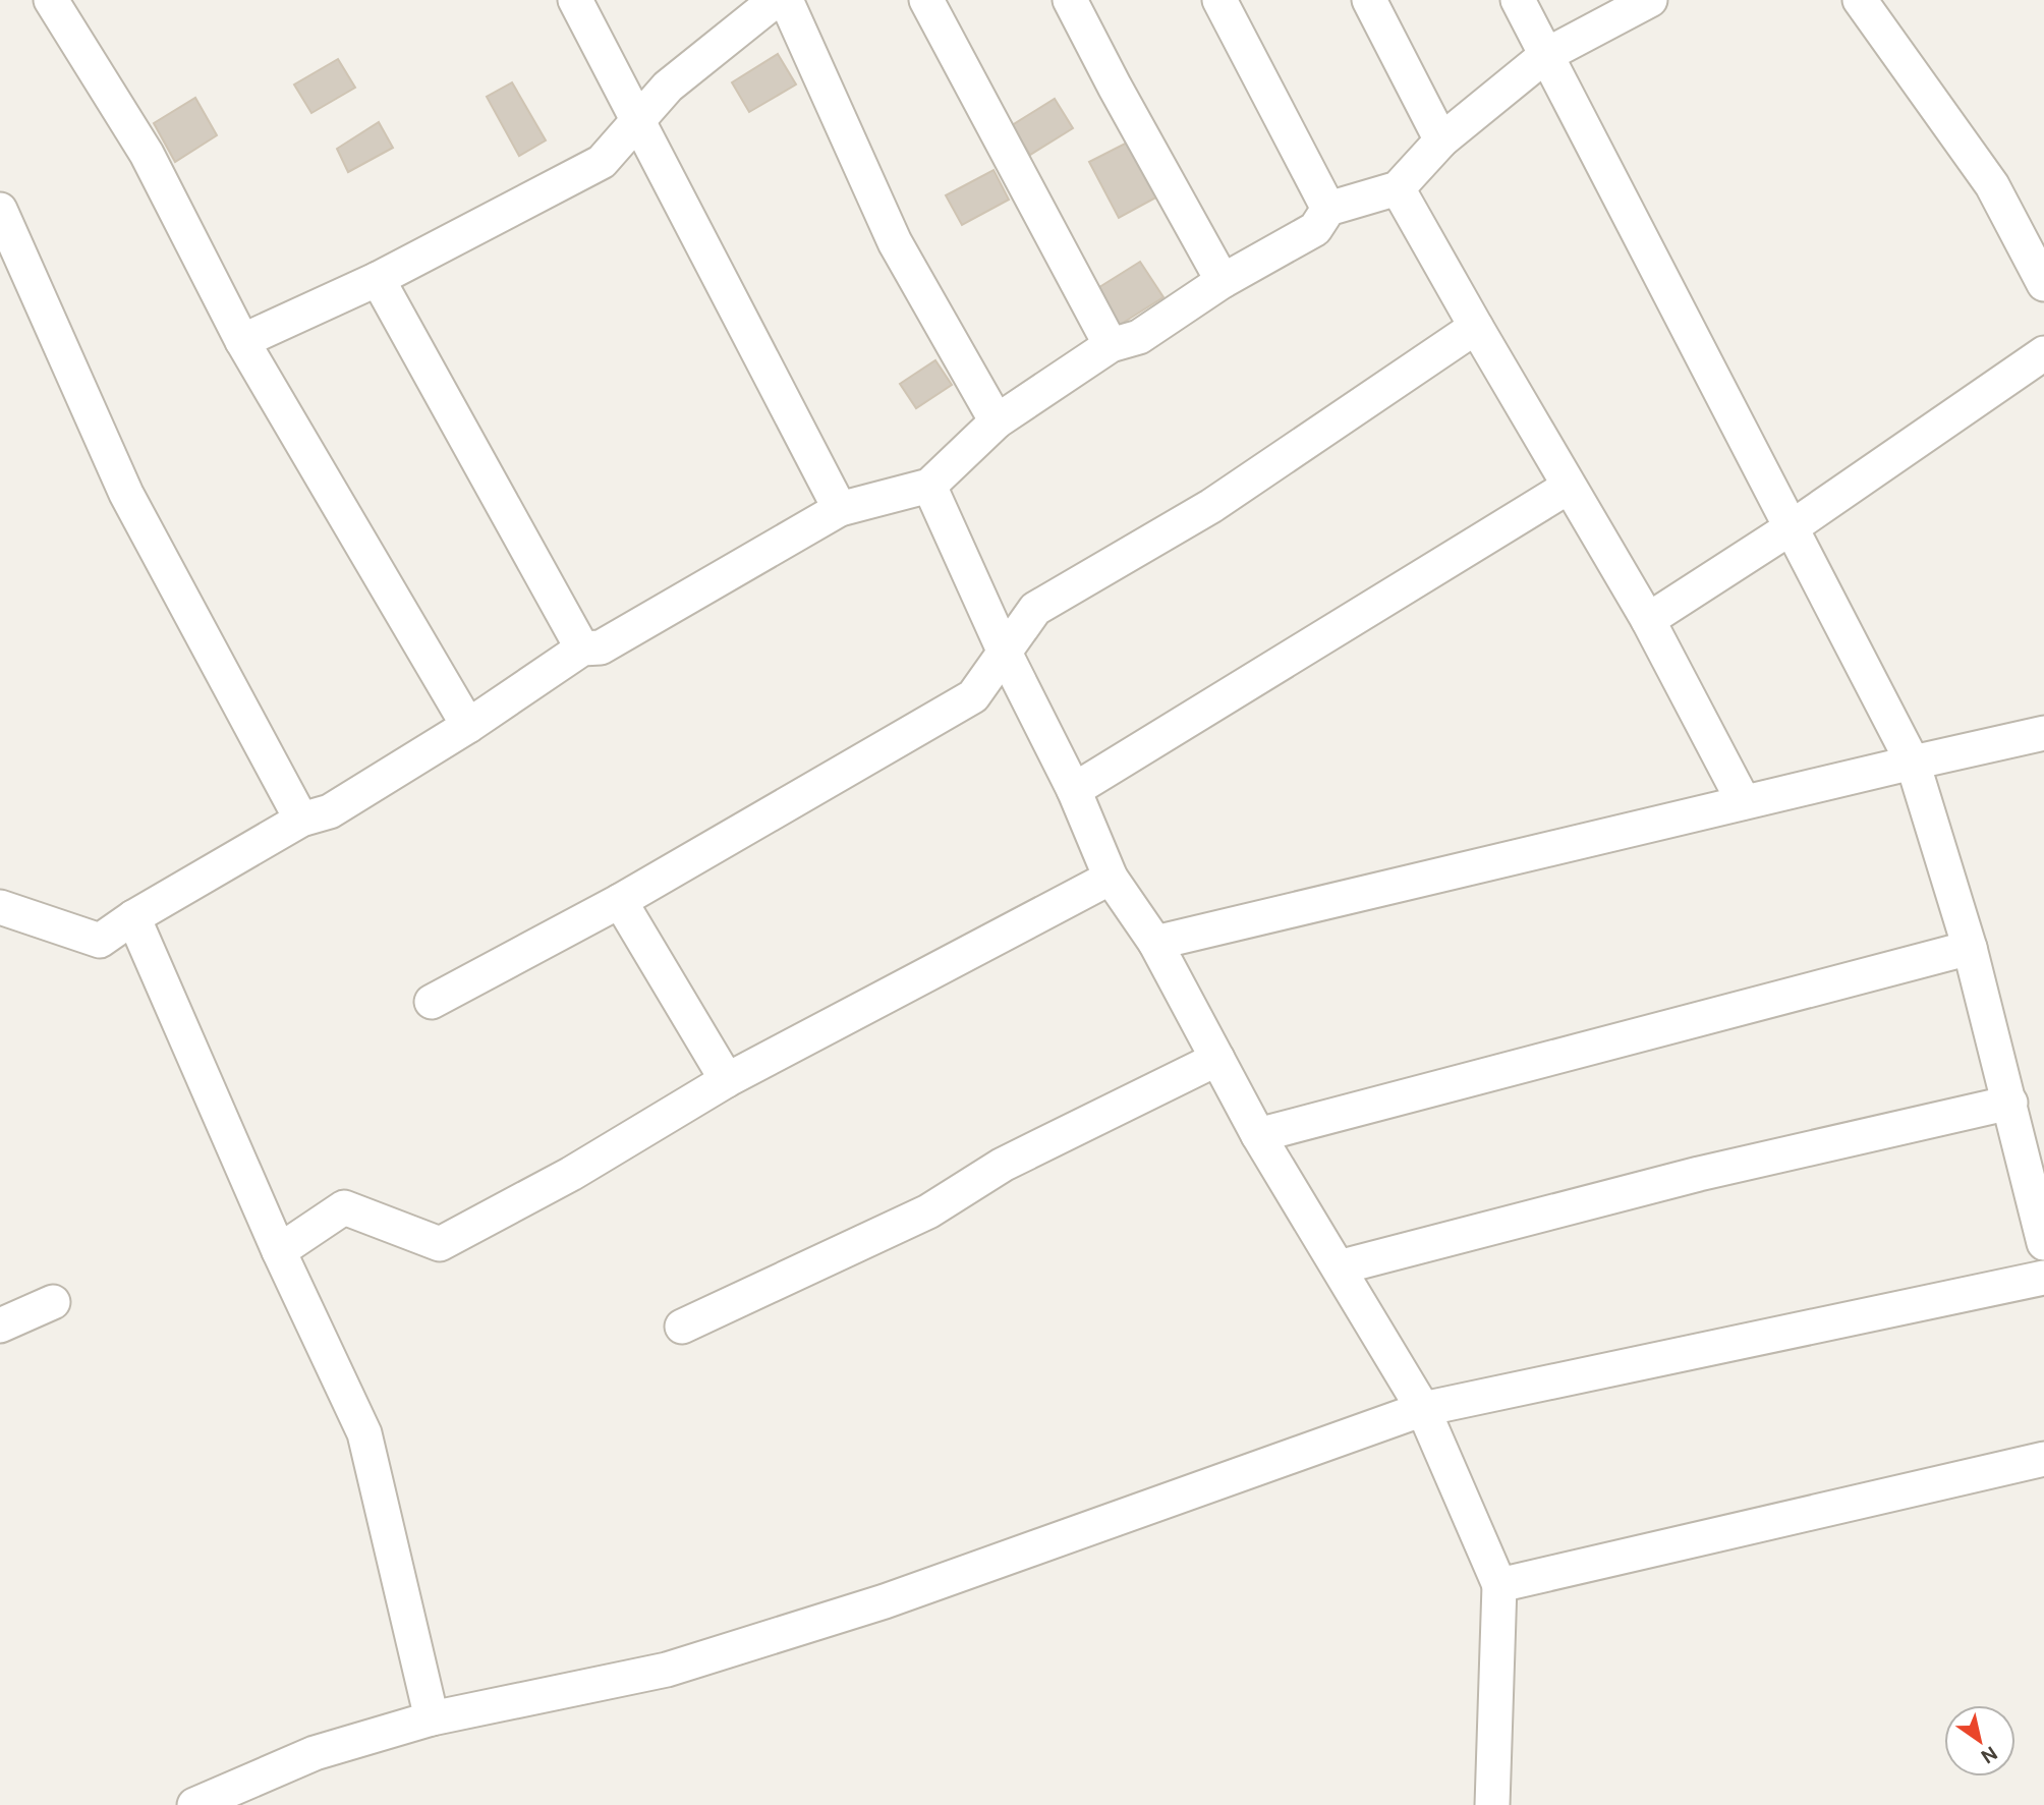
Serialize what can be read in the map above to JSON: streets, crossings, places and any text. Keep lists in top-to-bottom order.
{
  "north": "bottom right"
}
